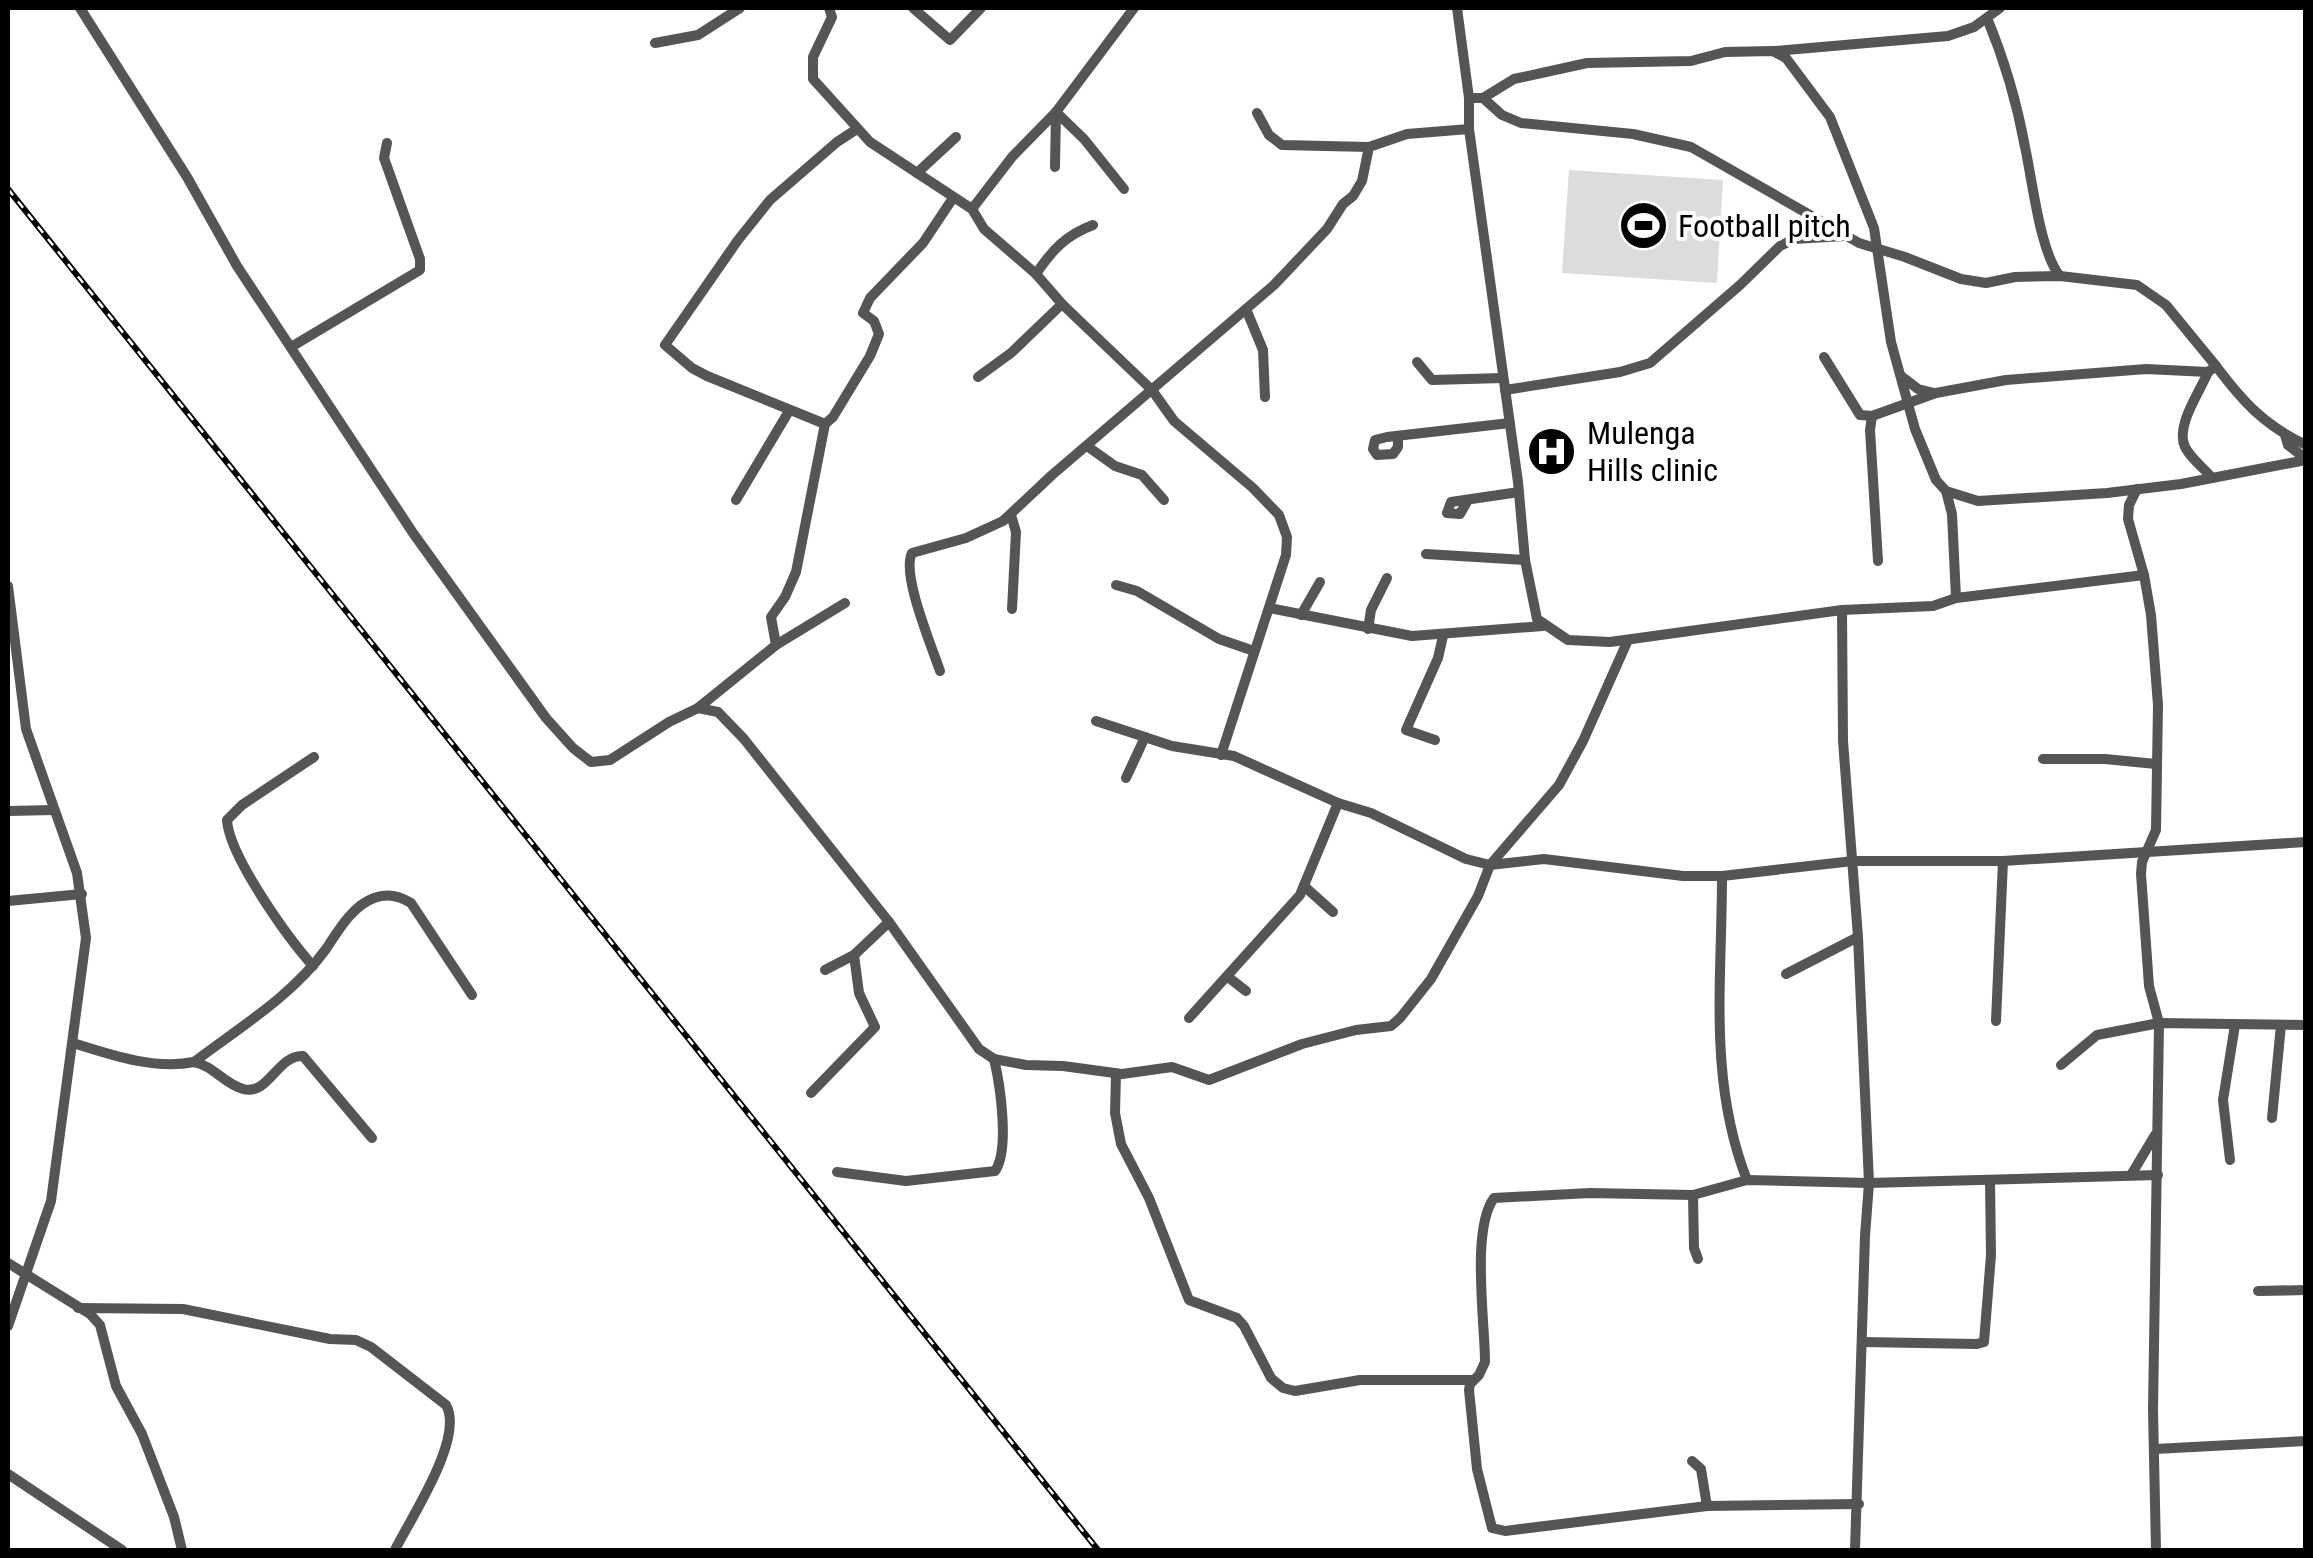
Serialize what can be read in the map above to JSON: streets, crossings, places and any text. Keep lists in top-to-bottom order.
{
  "places": {
    "sports": ["Football pitch"],
    "hospital": ["Mulenga Hills clinic"]
  }
}
